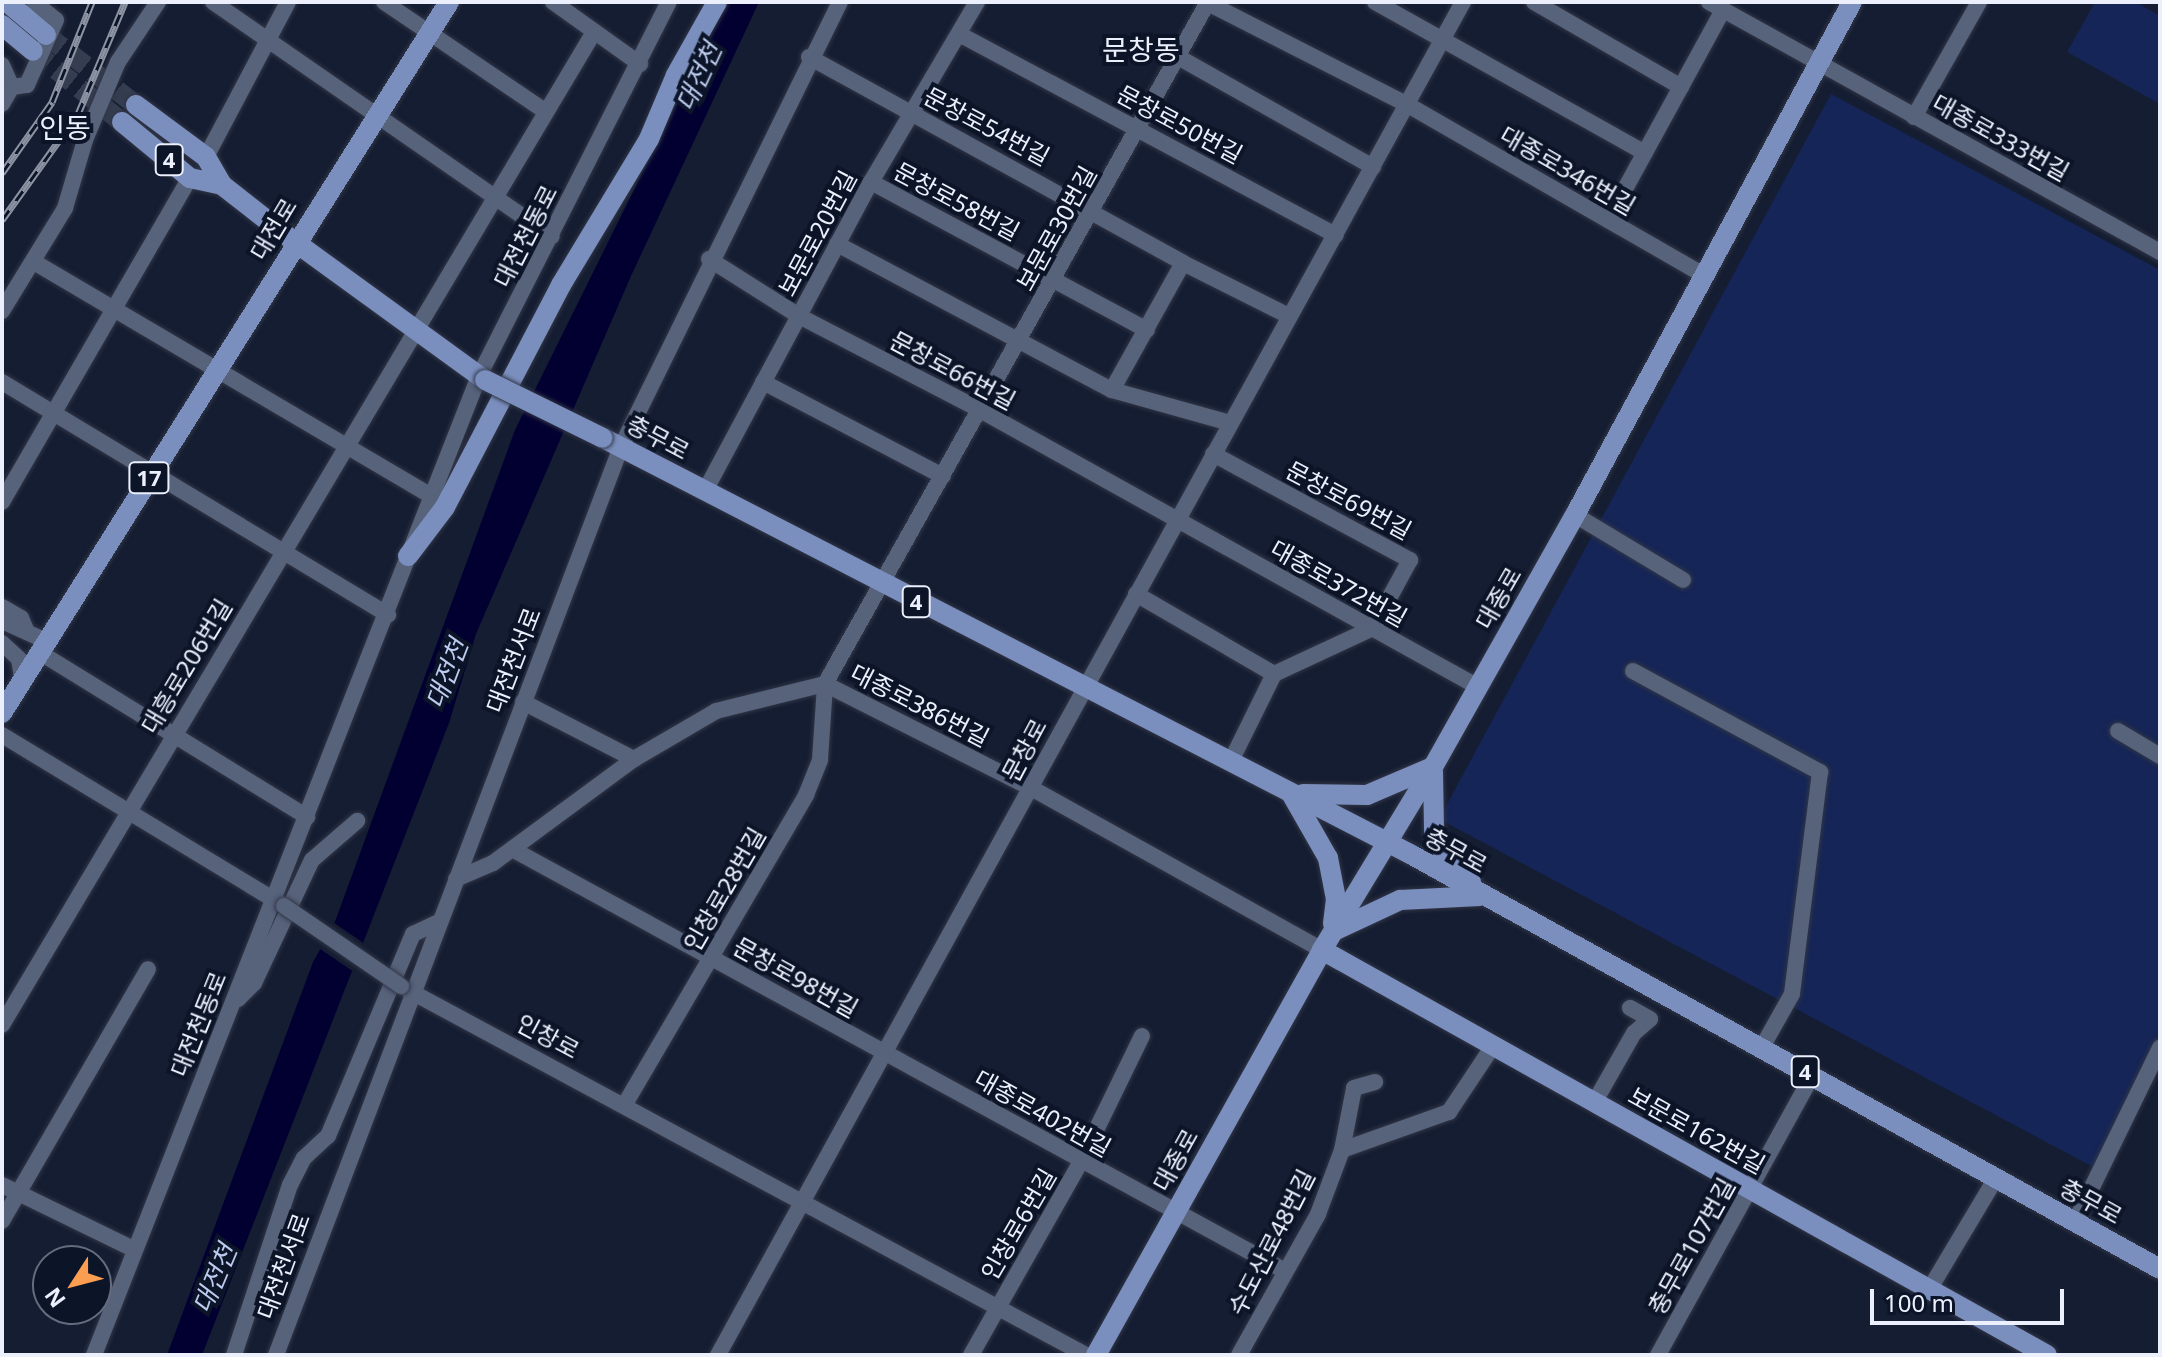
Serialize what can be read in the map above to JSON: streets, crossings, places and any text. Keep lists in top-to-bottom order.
{
  "streets": {
    "main road": [
      "4",
      "대전로",
      "충무로",
      "17",
      "대종로",
      "보문로162번길"
    ],
    "street": [
      "문창로50번길",
      "문창로54번길",
      "대종로333번길",
      "대종로346번길",
      "문창로58번길",
      "보문로30번길",
      "보문로20번길",
      "대전천동로",
      "문창로66번길",
      "문창로69번길",
      "대종로372번길",
      "대전천서로",
      "대흥로206번길",
      "대종로386번길",
      "문창로",
      "인창로28번길",
      "문창로98번길",
      "인창로",
      "대종로402번길",
      "인창로6번길",
      "수도산로48번길",
      "충무로107번길"
    ]
  },
  "crossings": [
    ["문창로50번길", "보문로30번길"],
    ["문창로50번길", "보문로20번길"],
    ["문창로50번길", "문창로"],
    ["문창로54번길", "보문로30번길"],
    ["문창로54번길", "보문로20번길"],
    ["문창로54번길", "대전천서로"],
    ["문창로54번길", "문창로"],
    ["대종로333번길", "대종로"],
    ["대종로346번길", "보문로30번길"],
    ["대종로346번길", "대종로"],
    ["대종로346번길", "문창로"],
    ["문창로58번길", "보문로30번길"],
    ["문창로58번길", "보문로20번길"],
    ["보문로30번길", "문창로66번길"],
    ["보문로30번길", "충무로"],
    ["대전로", "충무로"],
    ["보문로20번길", "문창로66번길"],
    ["보문로20번길", "충무로"],
    ["대전천동로", "충무로"],
    ["대전천동로", "인창로"],
    ["문창로66번길", "대종로372번길"],
    ["문창로66번길", "대전천서로"],
    ["문창로66번길", "문창로"],
    ["충무로", "대종로"],
    ["충무로", "대전천서로"],
    ["충무로", "대흥로206번길"],
    ["충무로", "문창로"],
    ["충무로", "충무로107번길"],
    ["문창로69번길", "대종로372번길"],
    ["문창로69번길", "문창로"],
    ["대종로372번길", "대종로"],
    ["대종로372번길", "문창로"],
    ["대종로", "대종로386번길"],
    ["대종로", "대종로402번길"],
    ["대종로", "보문로162번길"],
    ["대종로", "수도산로48번길"],
    ["대전천서로", "대종로386번길"],
    ["대전천서로", "인창로"],
    ["대흥로206번길", "인창로"],
    ["대종로386번길", "문창로"],
    ["대종로386번길", "인창로28번길"],
    ["대종로386번길", "문창로98번길"],
    ["대종로386번길", "보문로162번길"],
    ["문창로", "문창로98번길"],
    ["문창로", "인창로"],
    ["문창로", "대종로402번길"],
    ["인창로28번길", "문창로98번길"],
    ["인창로28번길", "인창로"],
    ["문창로98번길", "대종로402번길"],
    ["인창로", "인창로6번길"],
    ["대종로402번길", "인창로6번길"],
    ["보문로162번길", "수도산로48번길"],
    ["보문로162번길", "충무로107번길"]
  ],
  "districts": ["문창동", "인동"],
  "water": ["대전천"],
  "scale_bar": "100 m",
  "north": "bottom left"
}
